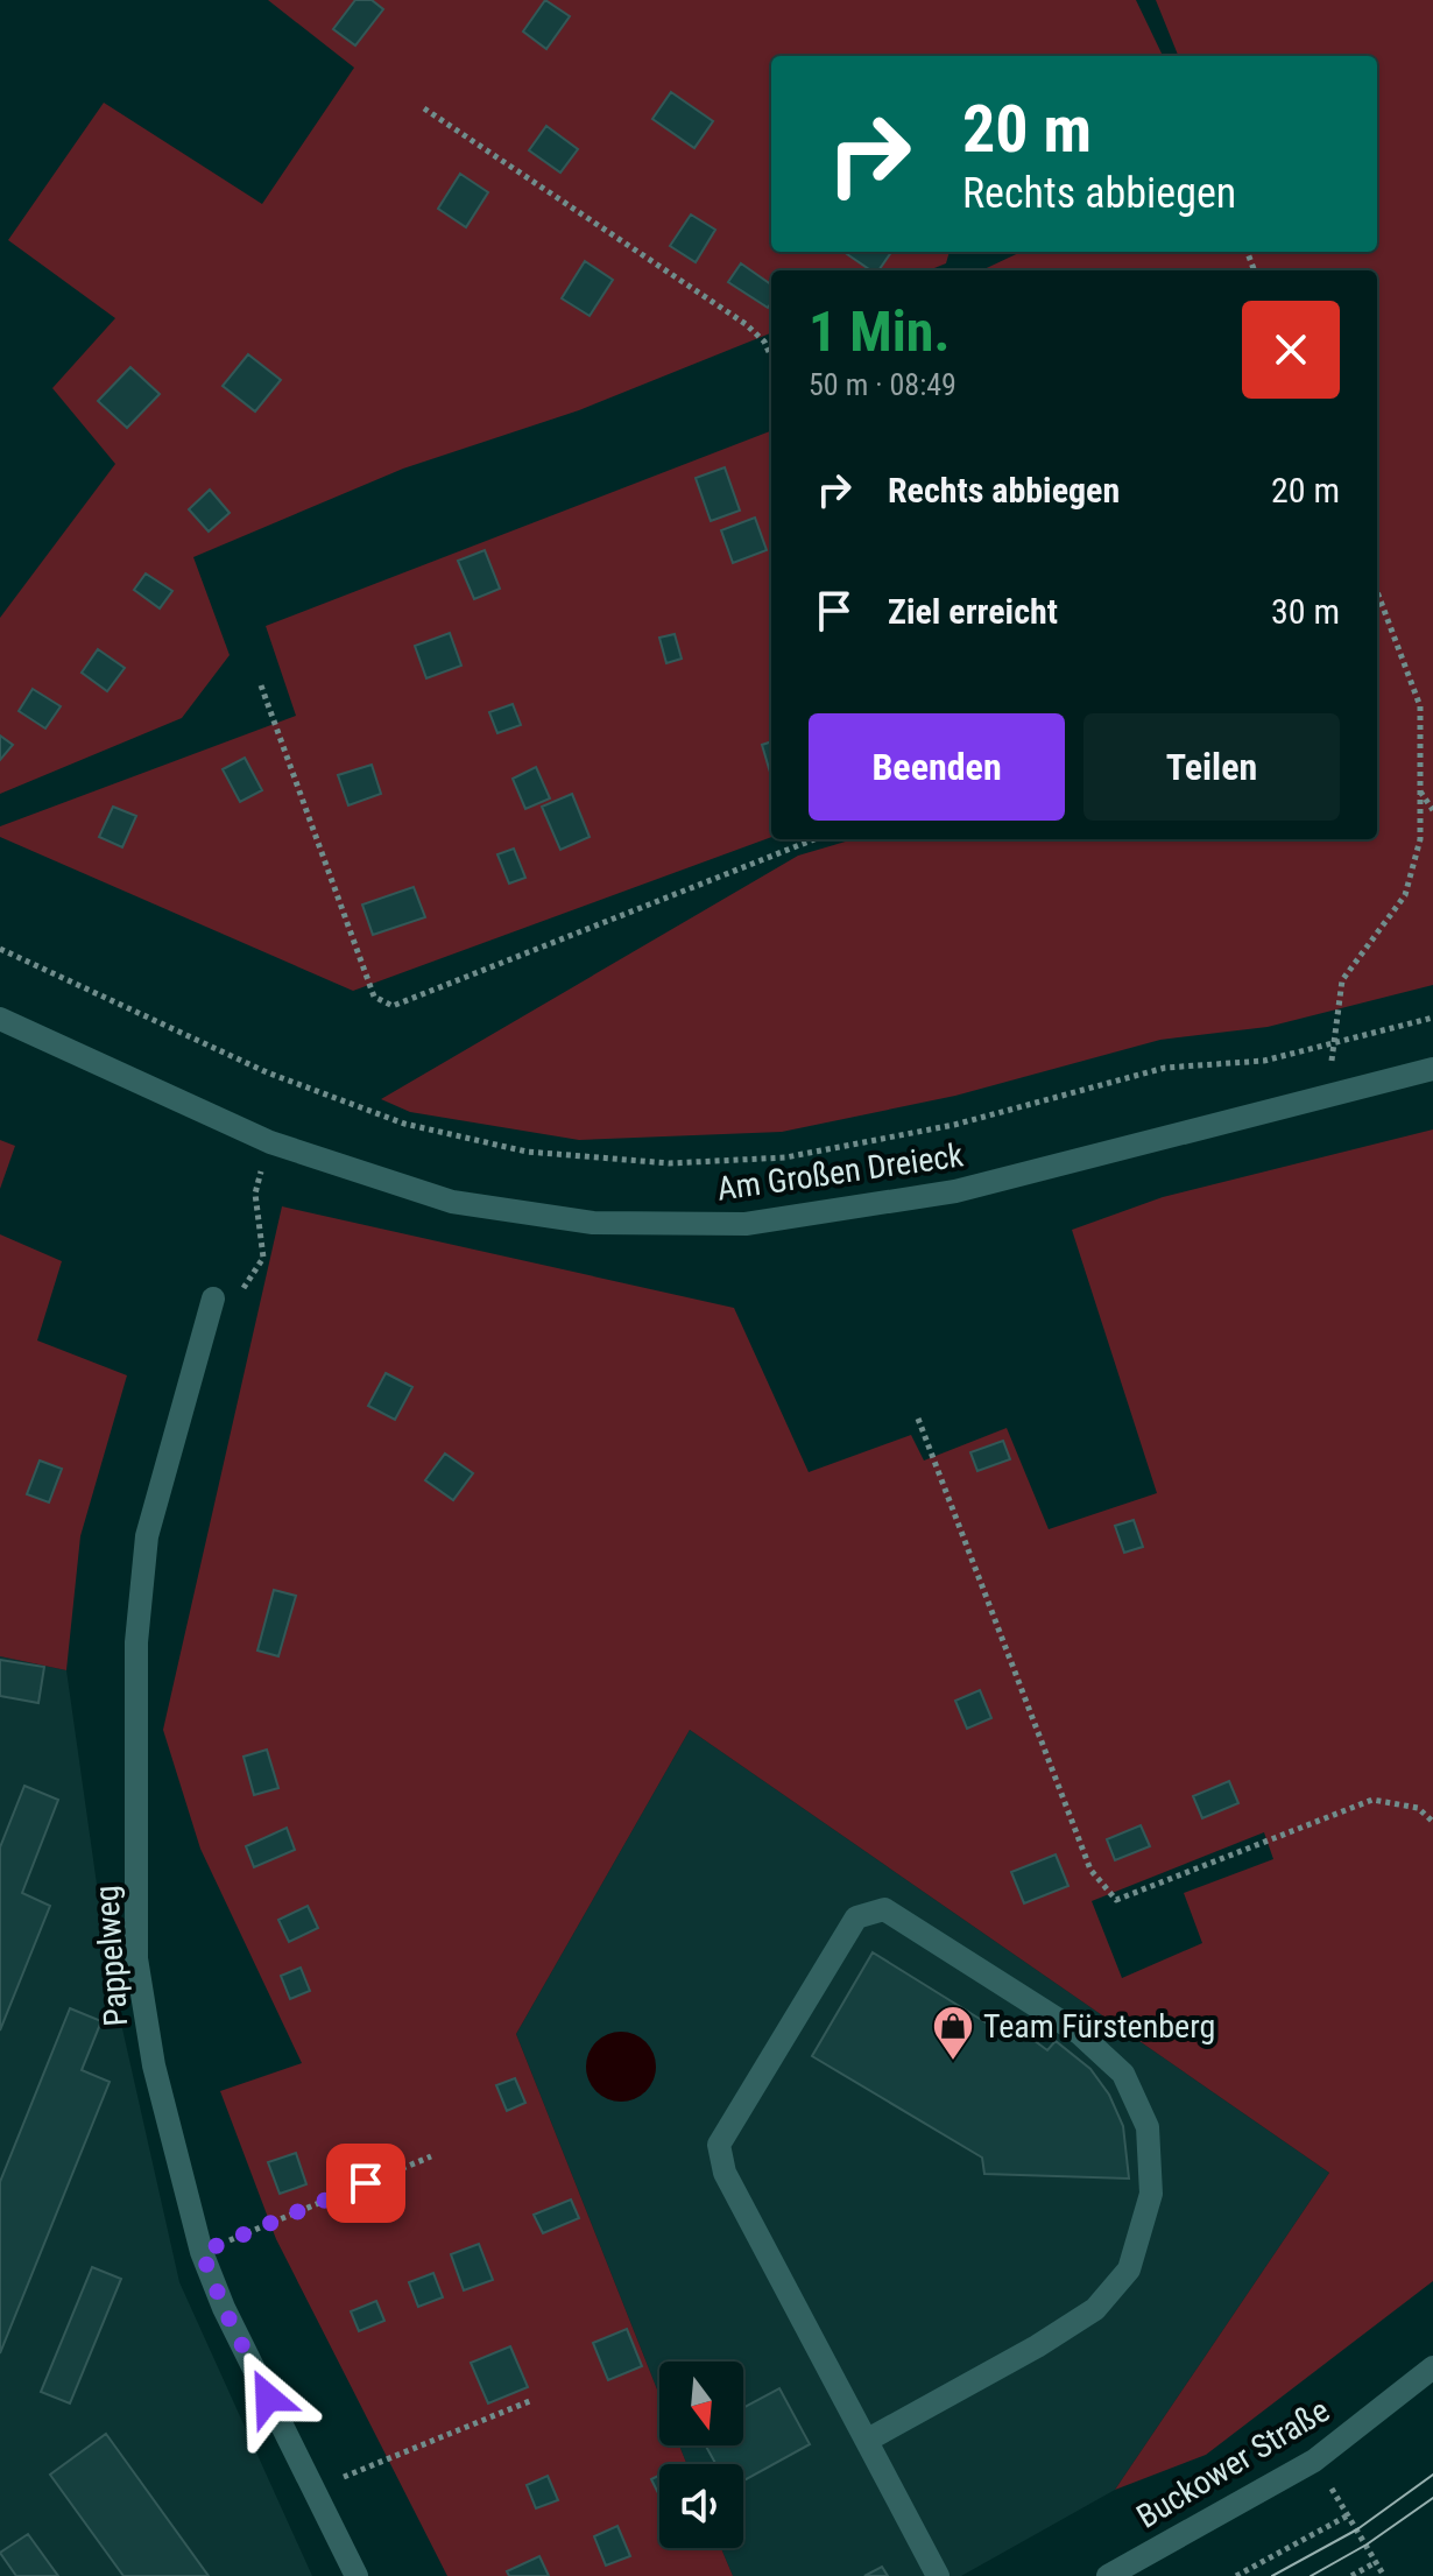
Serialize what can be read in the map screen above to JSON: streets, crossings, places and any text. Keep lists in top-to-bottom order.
{
  "streets": {
    "street": ["Am Großen Dreieck", "Pappelweg", "Buckower Straße"]
  },
  "places": {
    "shop": ["Team Fürstenberg"]
  },
  "north": "bottom",
  "page": {
    "turn": ["20 m", "Rechts abbiegen"],
    "heading": ["1 Min.", "50 m · 08:49"],
    "list": [
      {
        "name": "Rechts abbiegen",
        "value": "20 m"
      },
      {
        "name": "Ziel erreicht",
        "value": "30 m"
      }
    ],
    "buttons": ["Beenden", "Teilen"]
  }
}
